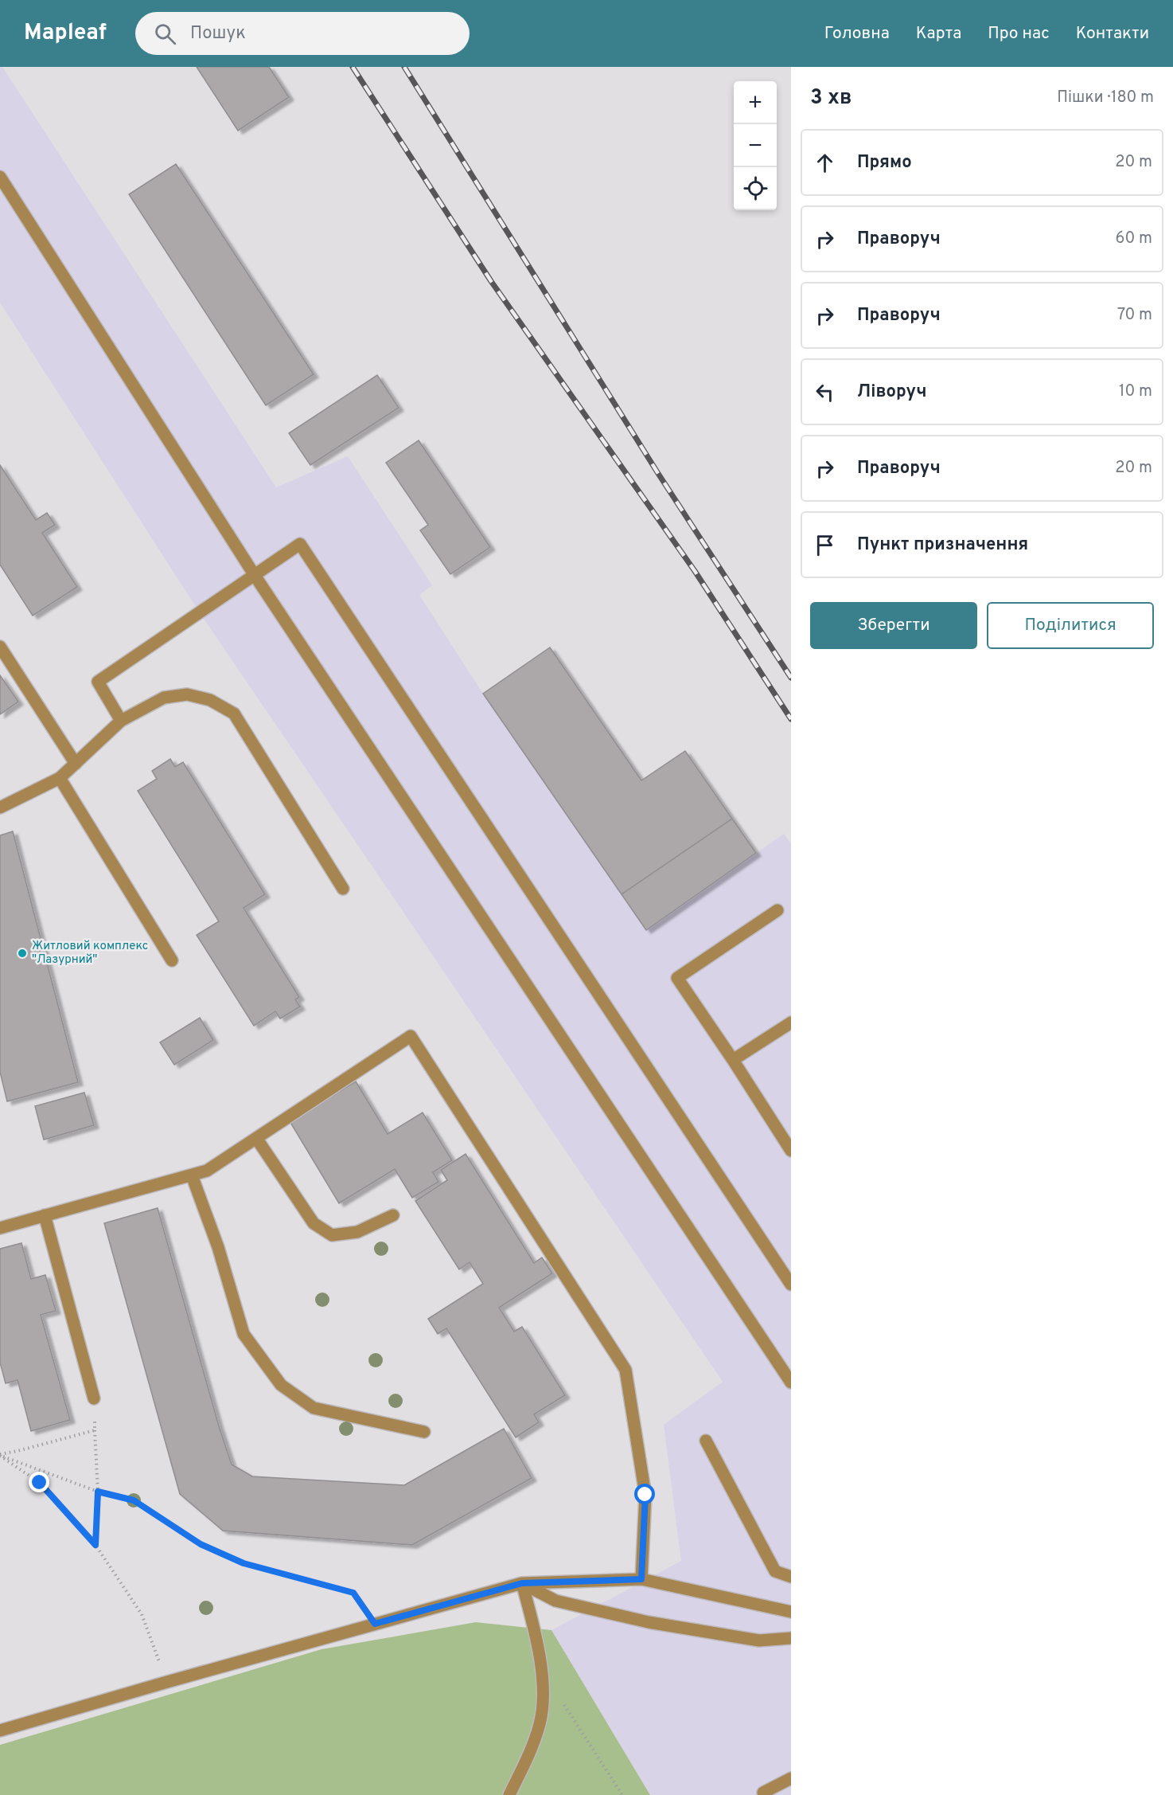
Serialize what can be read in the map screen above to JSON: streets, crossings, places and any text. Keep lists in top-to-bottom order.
{
  "places": ["Житловий комплекс \"Лазурний\""],
  "page": {
    "header": "Mapleaf",
    "search": "Пошук",
    "nav": [
      "Головна",
      "Карта",
      "Про нас",
      "Контакти"
    ],
    "heading": ["3 хв", "Пішки · 180 m"],
    "map_buttons": ["+", "−"],
    "list": [
      ["Прямо", "20 m"],
      ["Праворуч", "60 m"],
      ["Праворуч", "70 m"],
      ["Ліворуч", "10 m"],
      ["Праворуч", "20 m"],
      "Пункт призначення"
    ],
    "buttons": ["Зберегти", "Поділитися"]
  }
}
